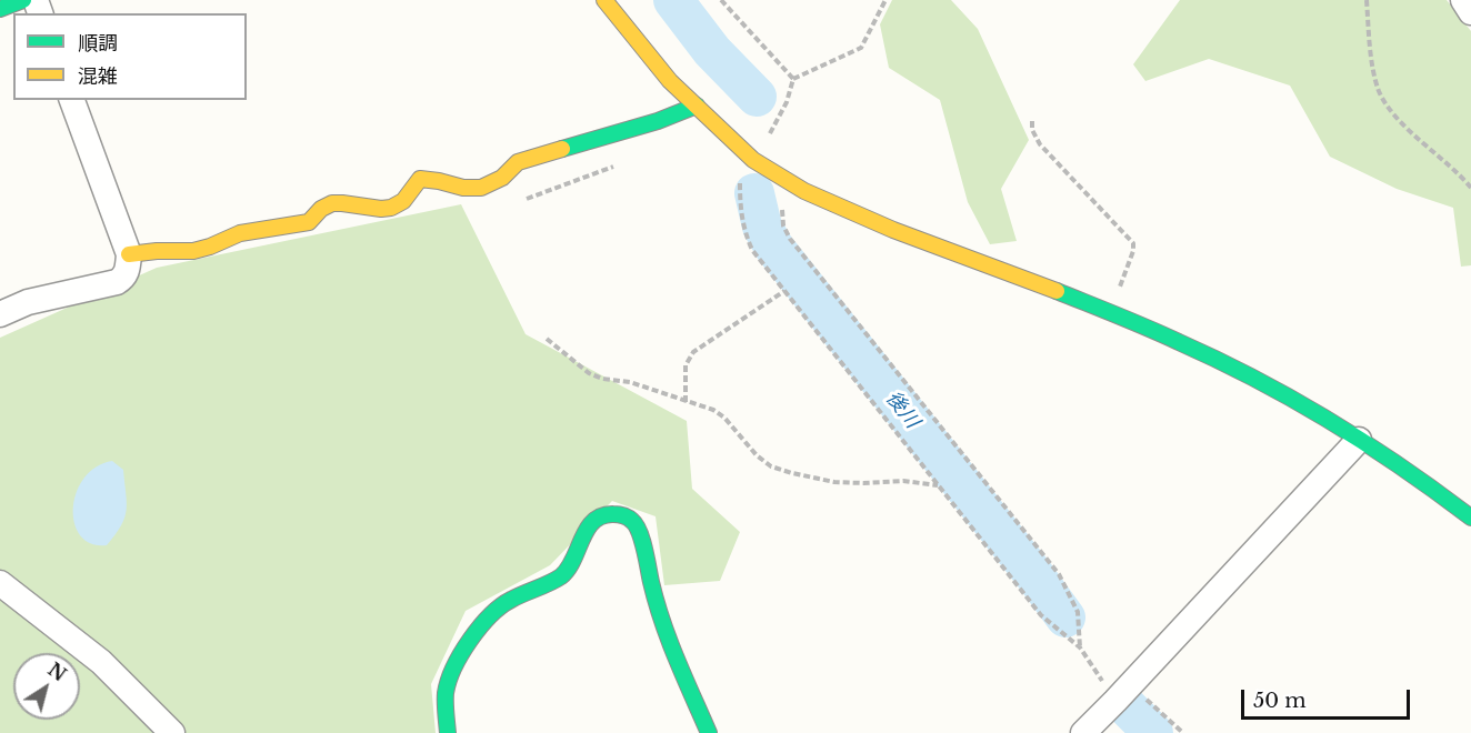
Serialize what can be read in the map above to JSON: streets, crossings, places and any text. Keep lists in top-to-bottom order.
{
  "water": ["後川"],
  "legend": ["順調", "混雑"],
  "scale_bar": "50 m",
  "north": "top right"
}
